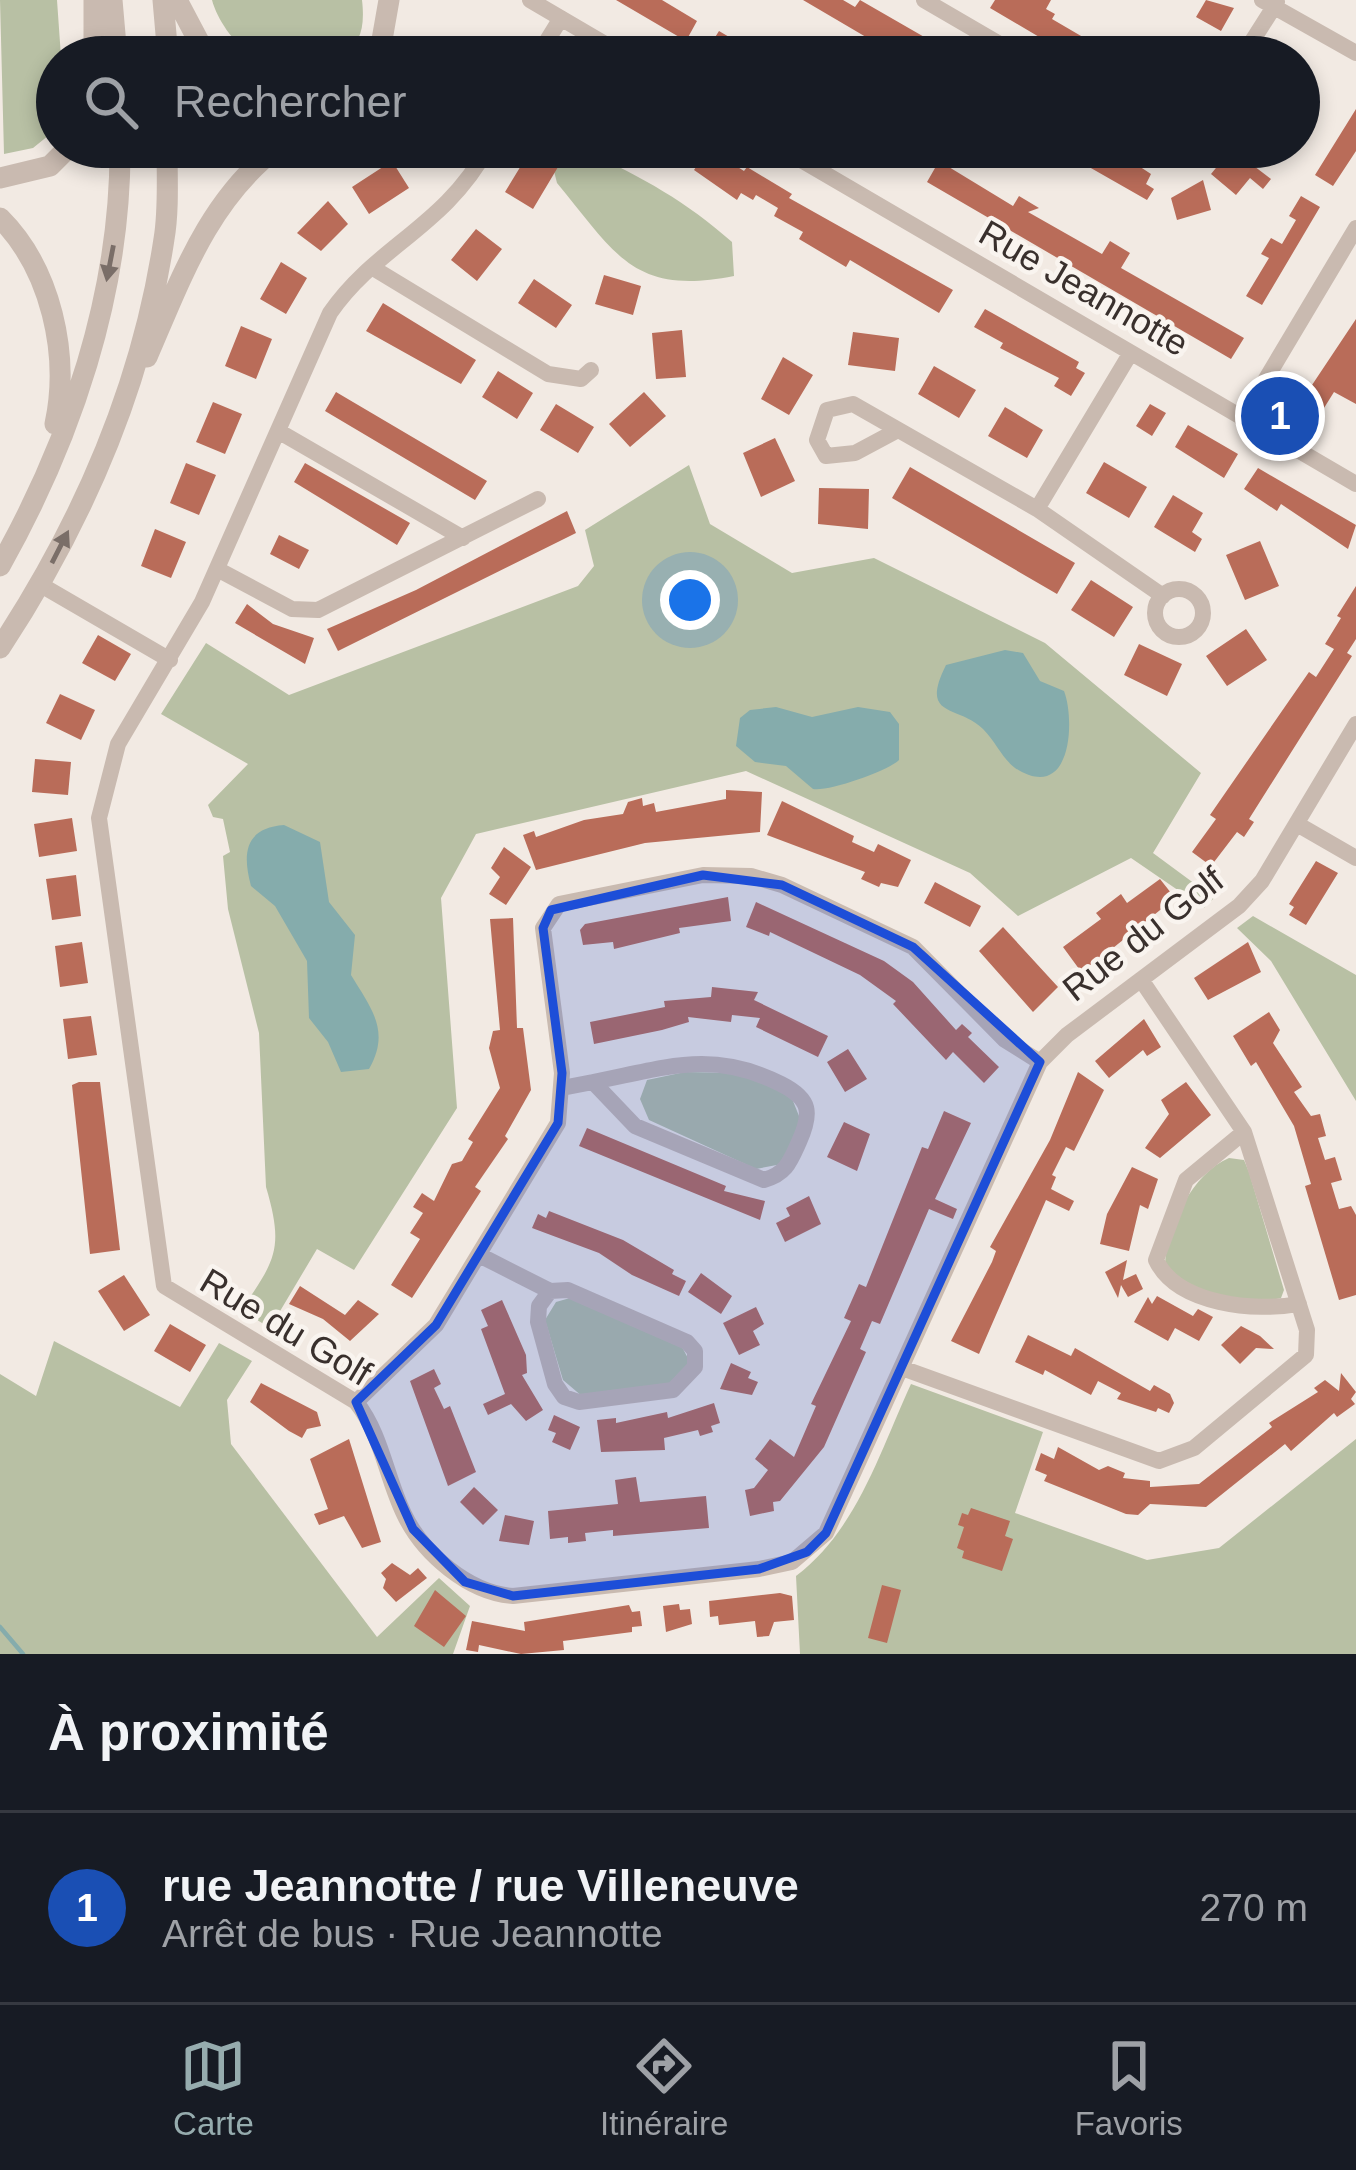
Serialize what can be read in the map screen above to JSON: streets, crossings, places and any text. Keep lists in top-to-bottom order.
{
  "streets": {
    "street": ["Rue Jeannotte", "Rue du Golf"]
  },
  "page": {
    "search": "Rechercher",
    "pins": "1",
    "heading": "À proximité",
    "list": [
      {
        "mark": "1",
        "name": "rue Jeannotte / rue Villeneuve",
        "note": "Arrêt de bus · Rue Jeannotte",
        "value": "270 m"
      }
    ],
    "nav": ["Carte", "Itinéraire", "Favoris"]
  }
}
